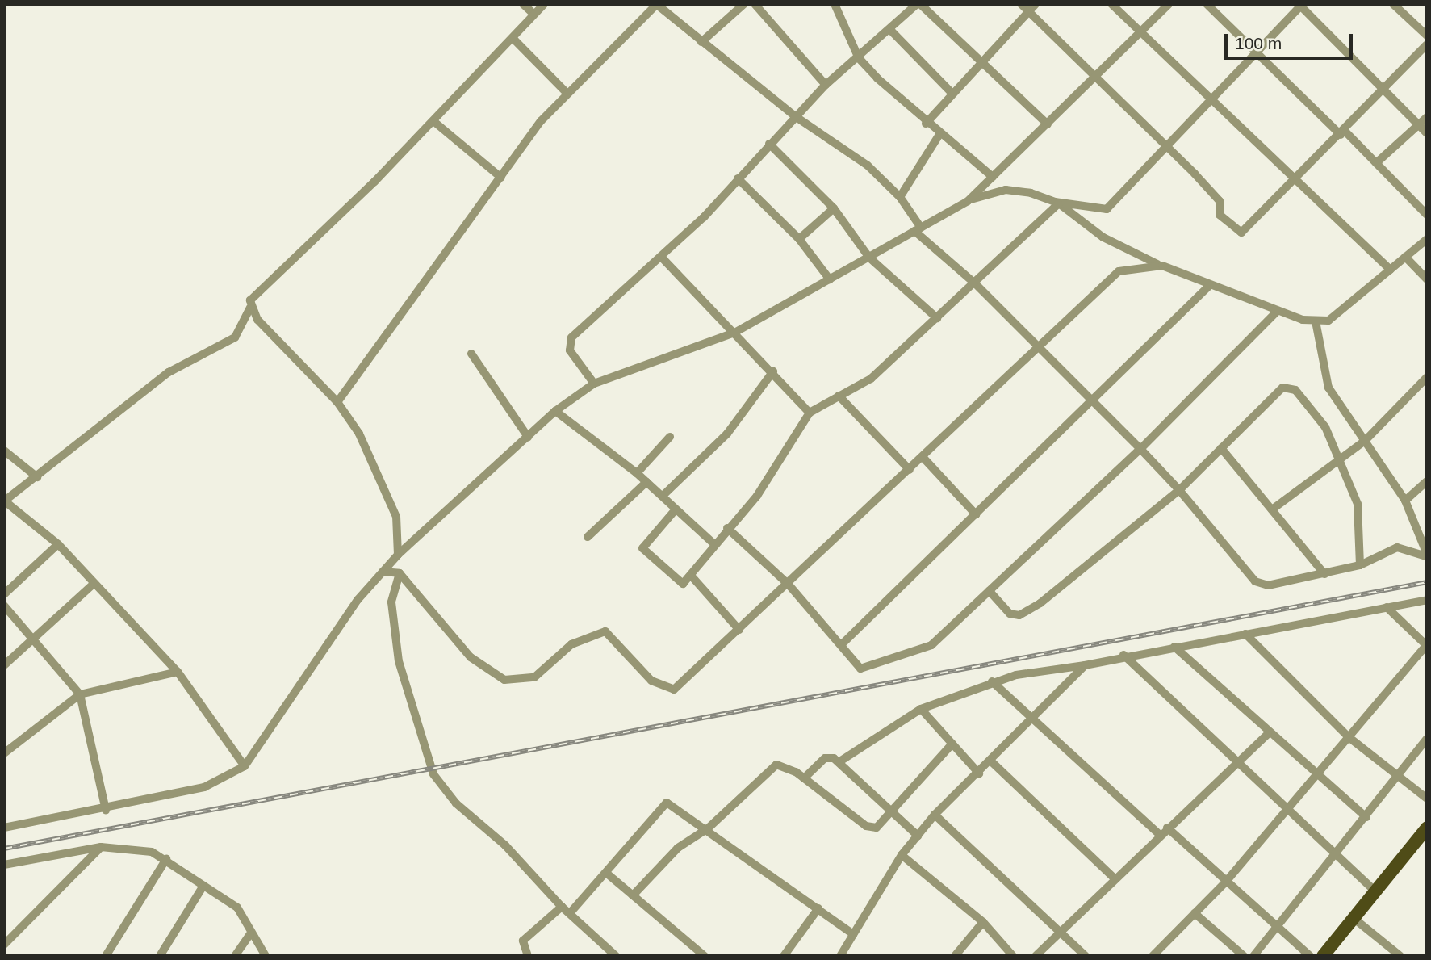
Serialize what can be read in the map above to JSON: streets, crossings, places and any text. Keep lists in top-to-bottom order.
{
  "scale_bar": "100 m"
}
